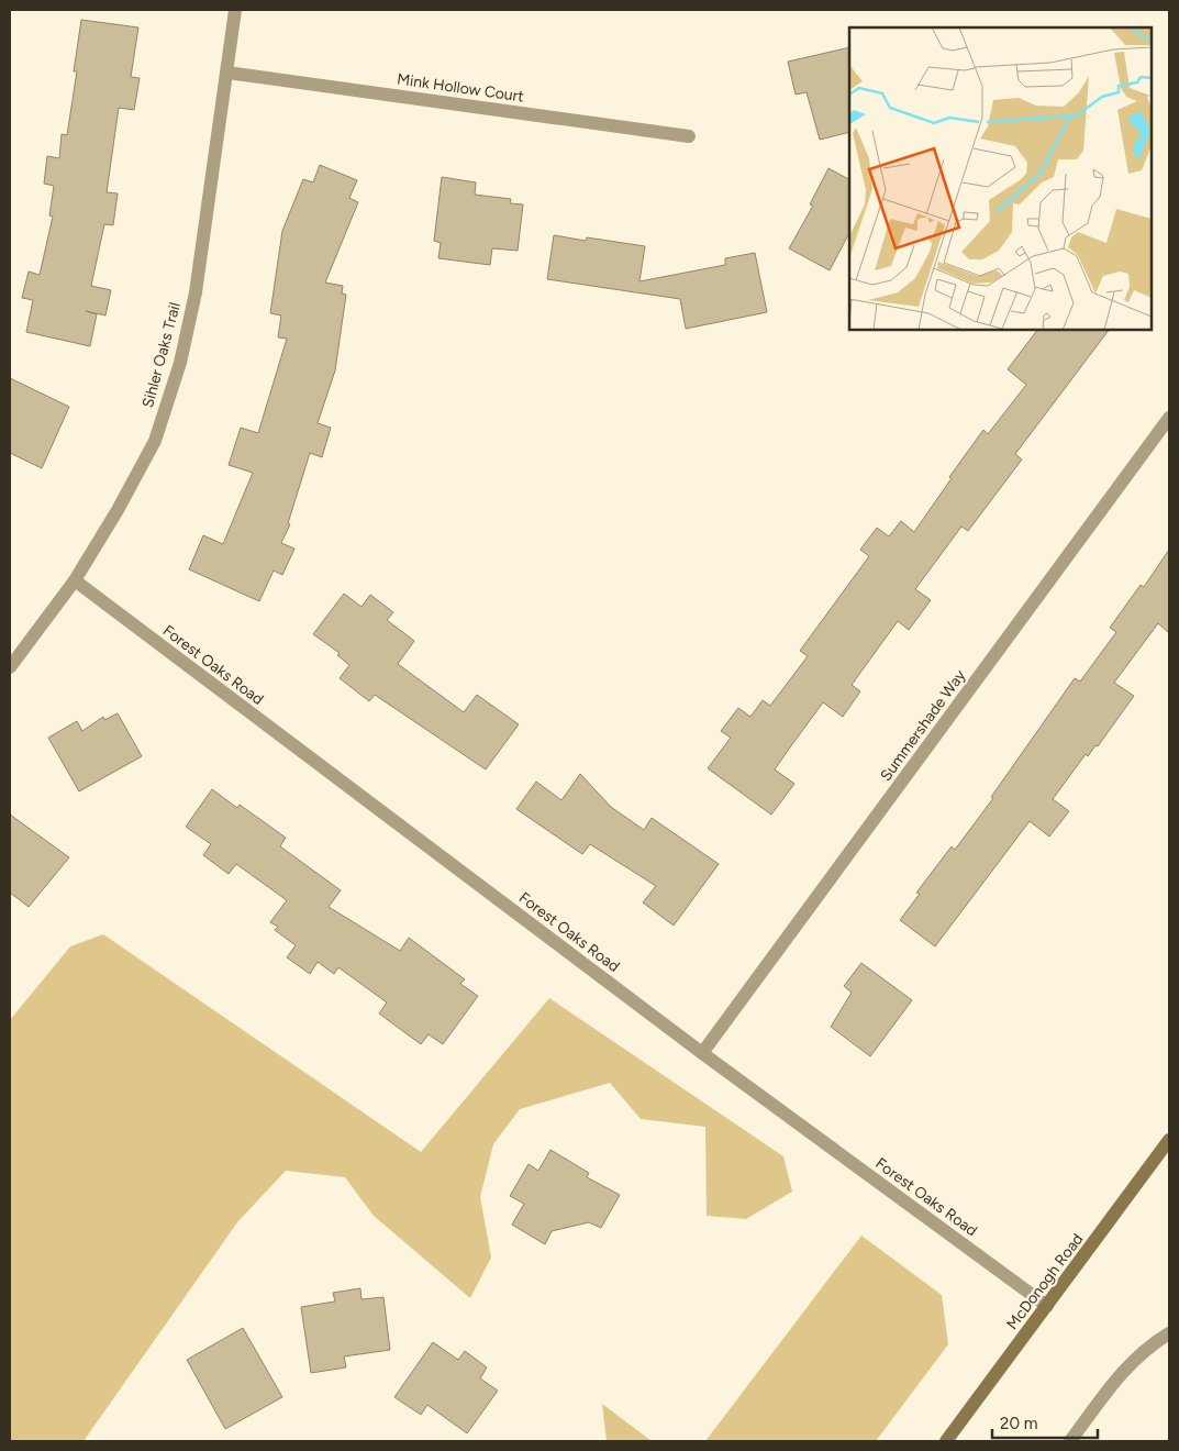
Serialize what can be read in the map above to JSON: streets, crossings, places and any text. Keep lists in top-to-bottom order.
{
  "streets": {
    "main road": ["McDonogh Road"],
    "street": [
      "Mink Hollow Court",
      "Sihler Oaks Trail",
      "Forest Oaks Road",
      "Summershade Way"
    ]
  },
  "crossings": [
    ["Mink Hollow Court", "Sihler Oaks Trail"],
    ["Sihler Oaks Trail", "Forest Oaks Road"],
    ["Forest Oaks Road", "Summershade Way"],
    ["Forest Oaks Road", "McDonogh Road"]
  ],
  "scale_bar": "20 m"
}
